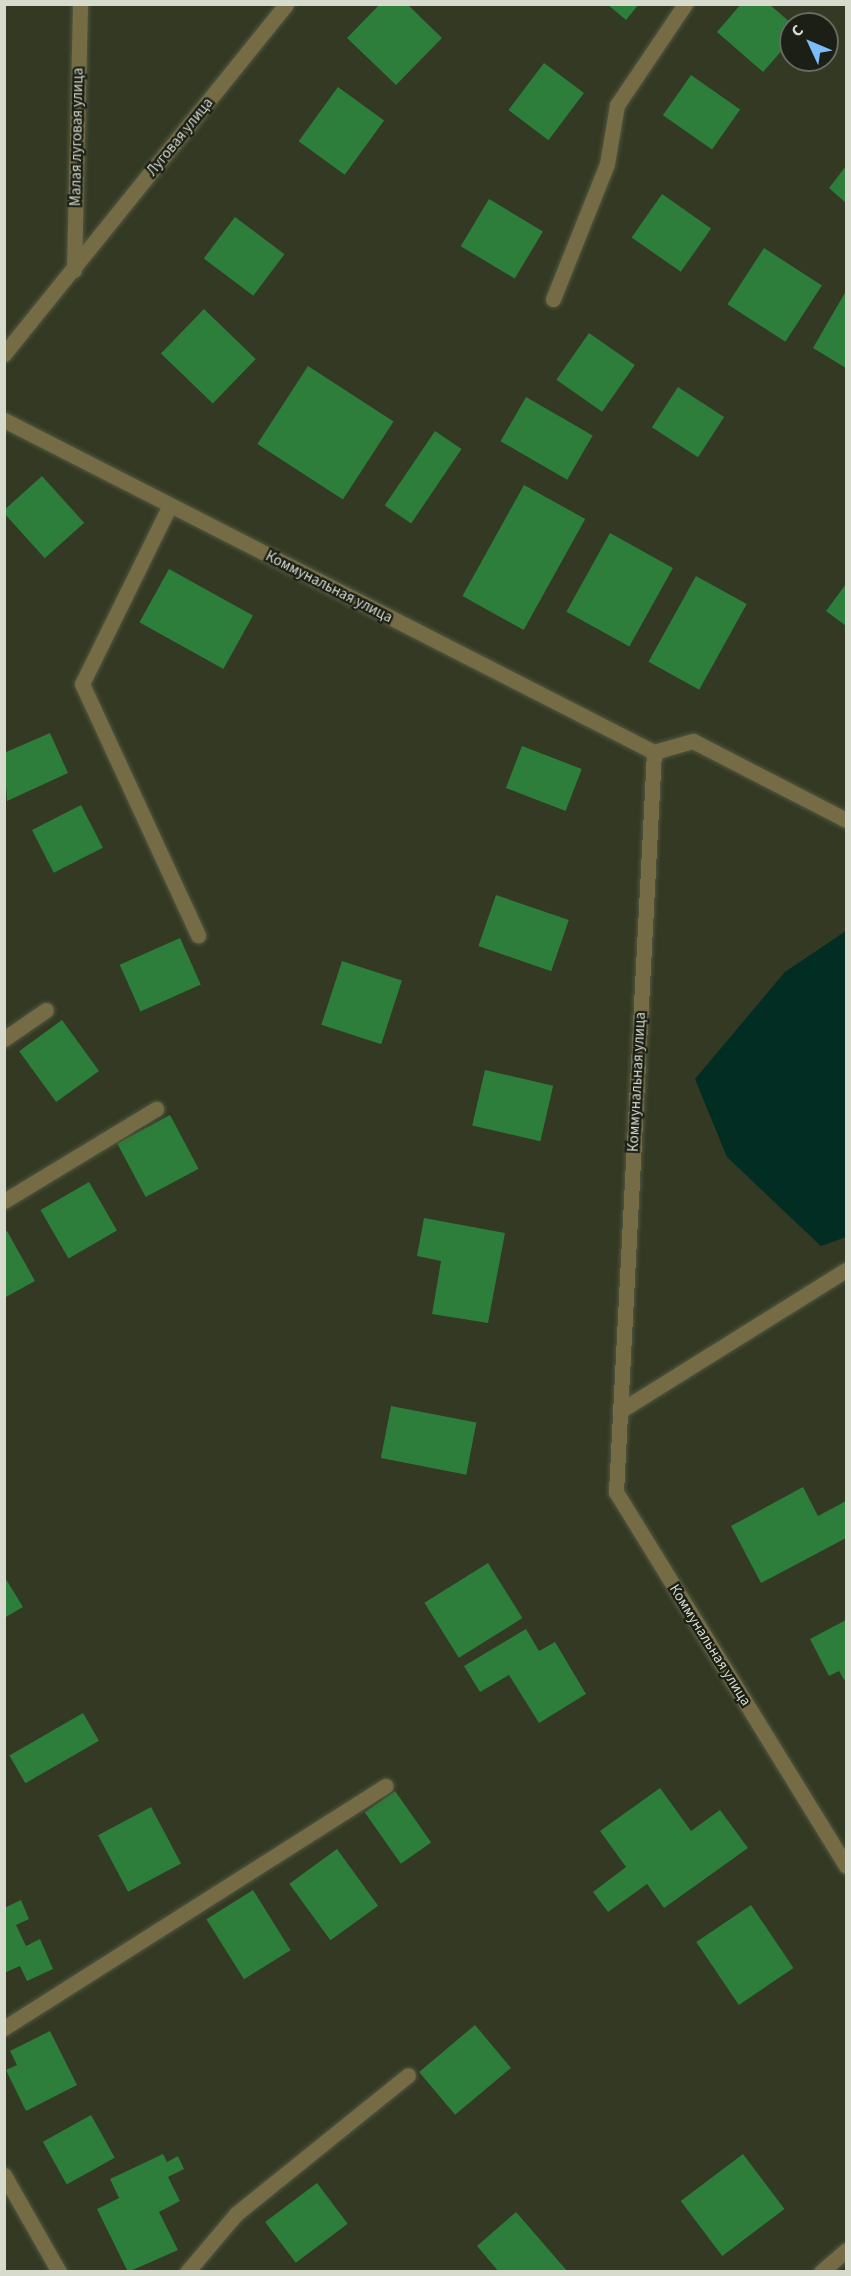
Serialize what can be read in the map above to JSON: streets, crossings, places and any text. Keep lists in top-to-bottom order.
{
  "streets": {
    "street": ["Малая луговая улица", "Луговая улица", "Коммунальная улица"]
  },
  "crossings": [
    ["Малая луговая улица", "Луговая улица"]
  ],
  "north": "top left"
}
